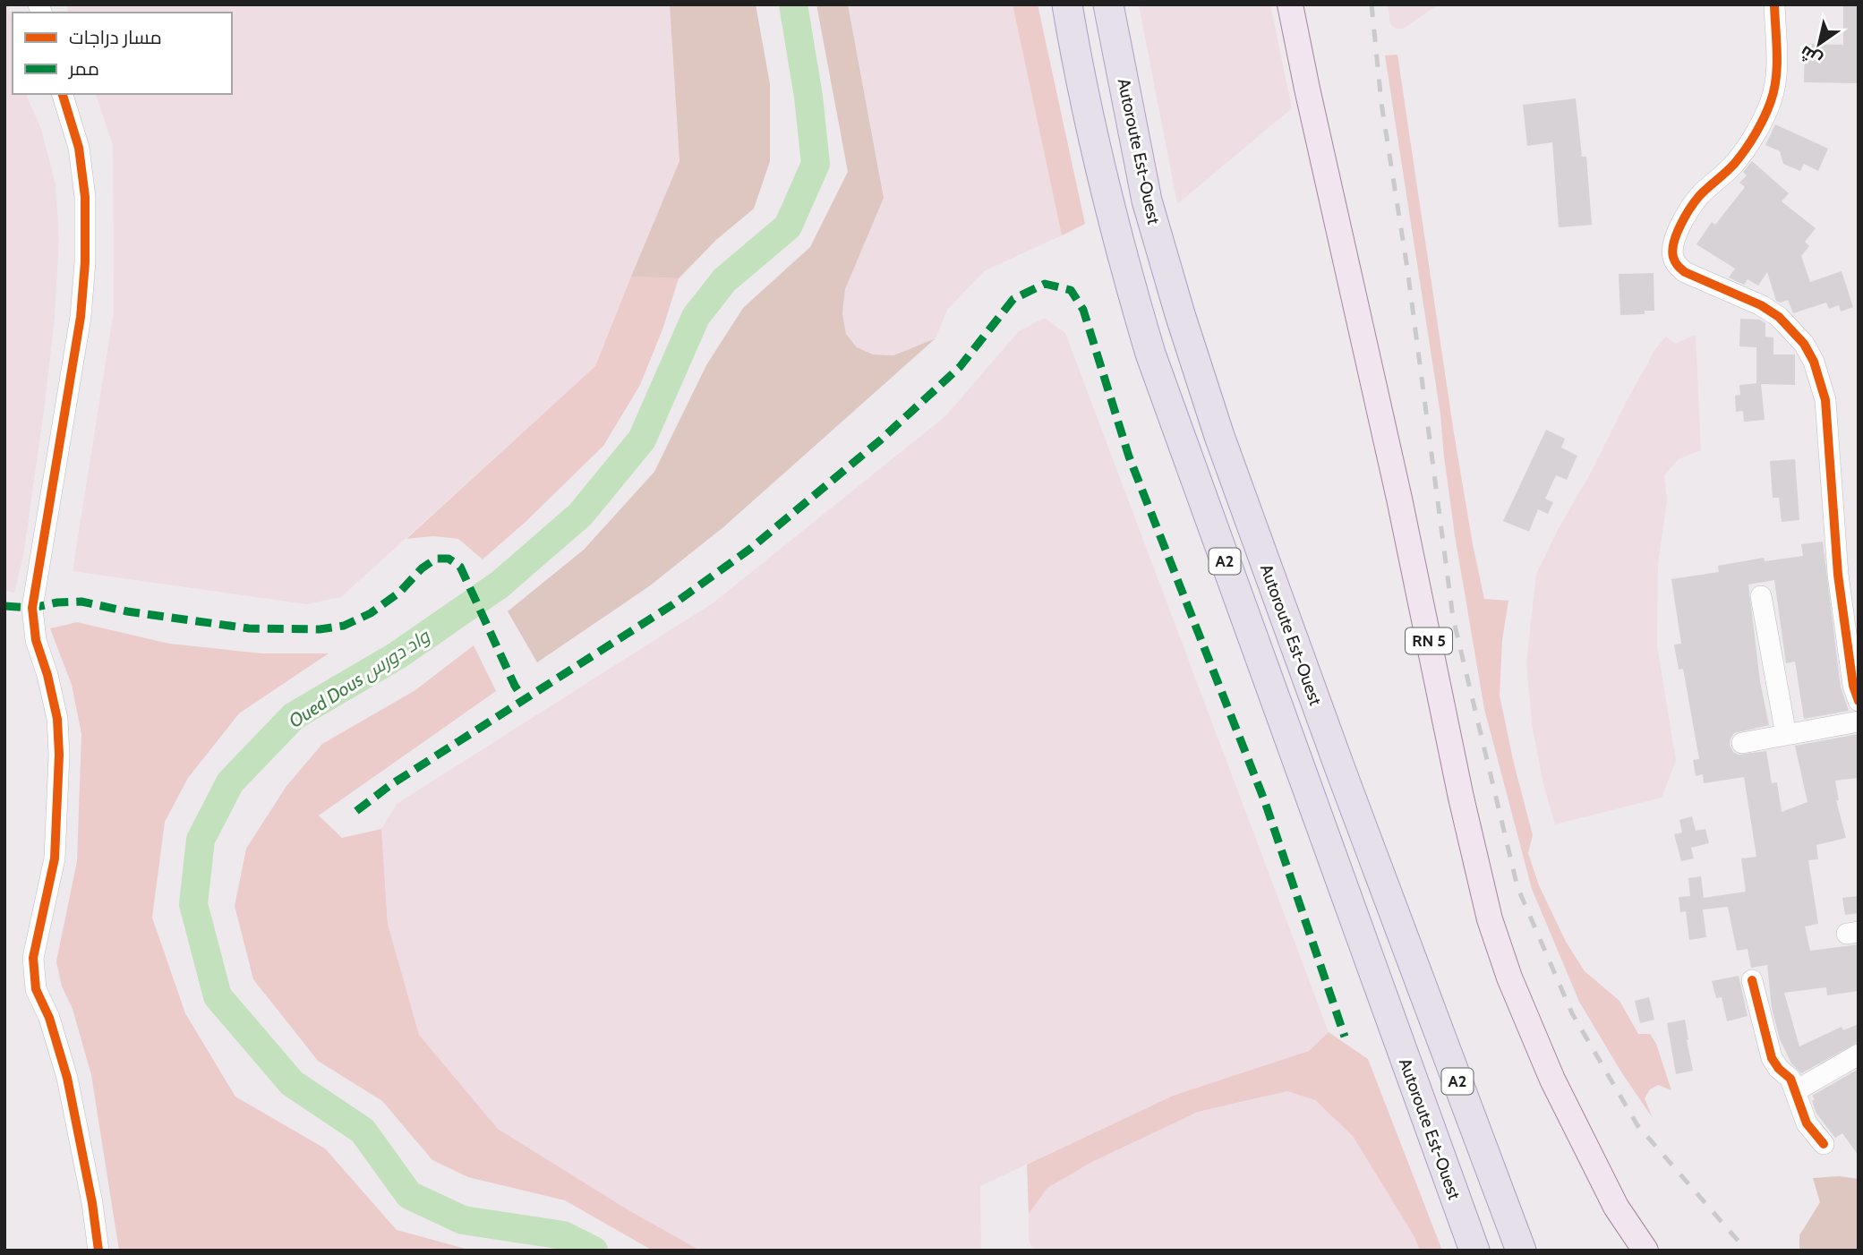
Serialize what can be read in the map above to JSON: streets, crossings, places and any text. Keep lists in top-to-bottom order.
{
  "streets": {
    "highway": ["Autoroute Est-Ouest", "A2"],
    "main road": ["RN 5"]
  },
  "water": ["Oued Dous واد دورس"],
  "legend": ["مسار دراجات", "ممر"],
  "north": "bottom left"
}
